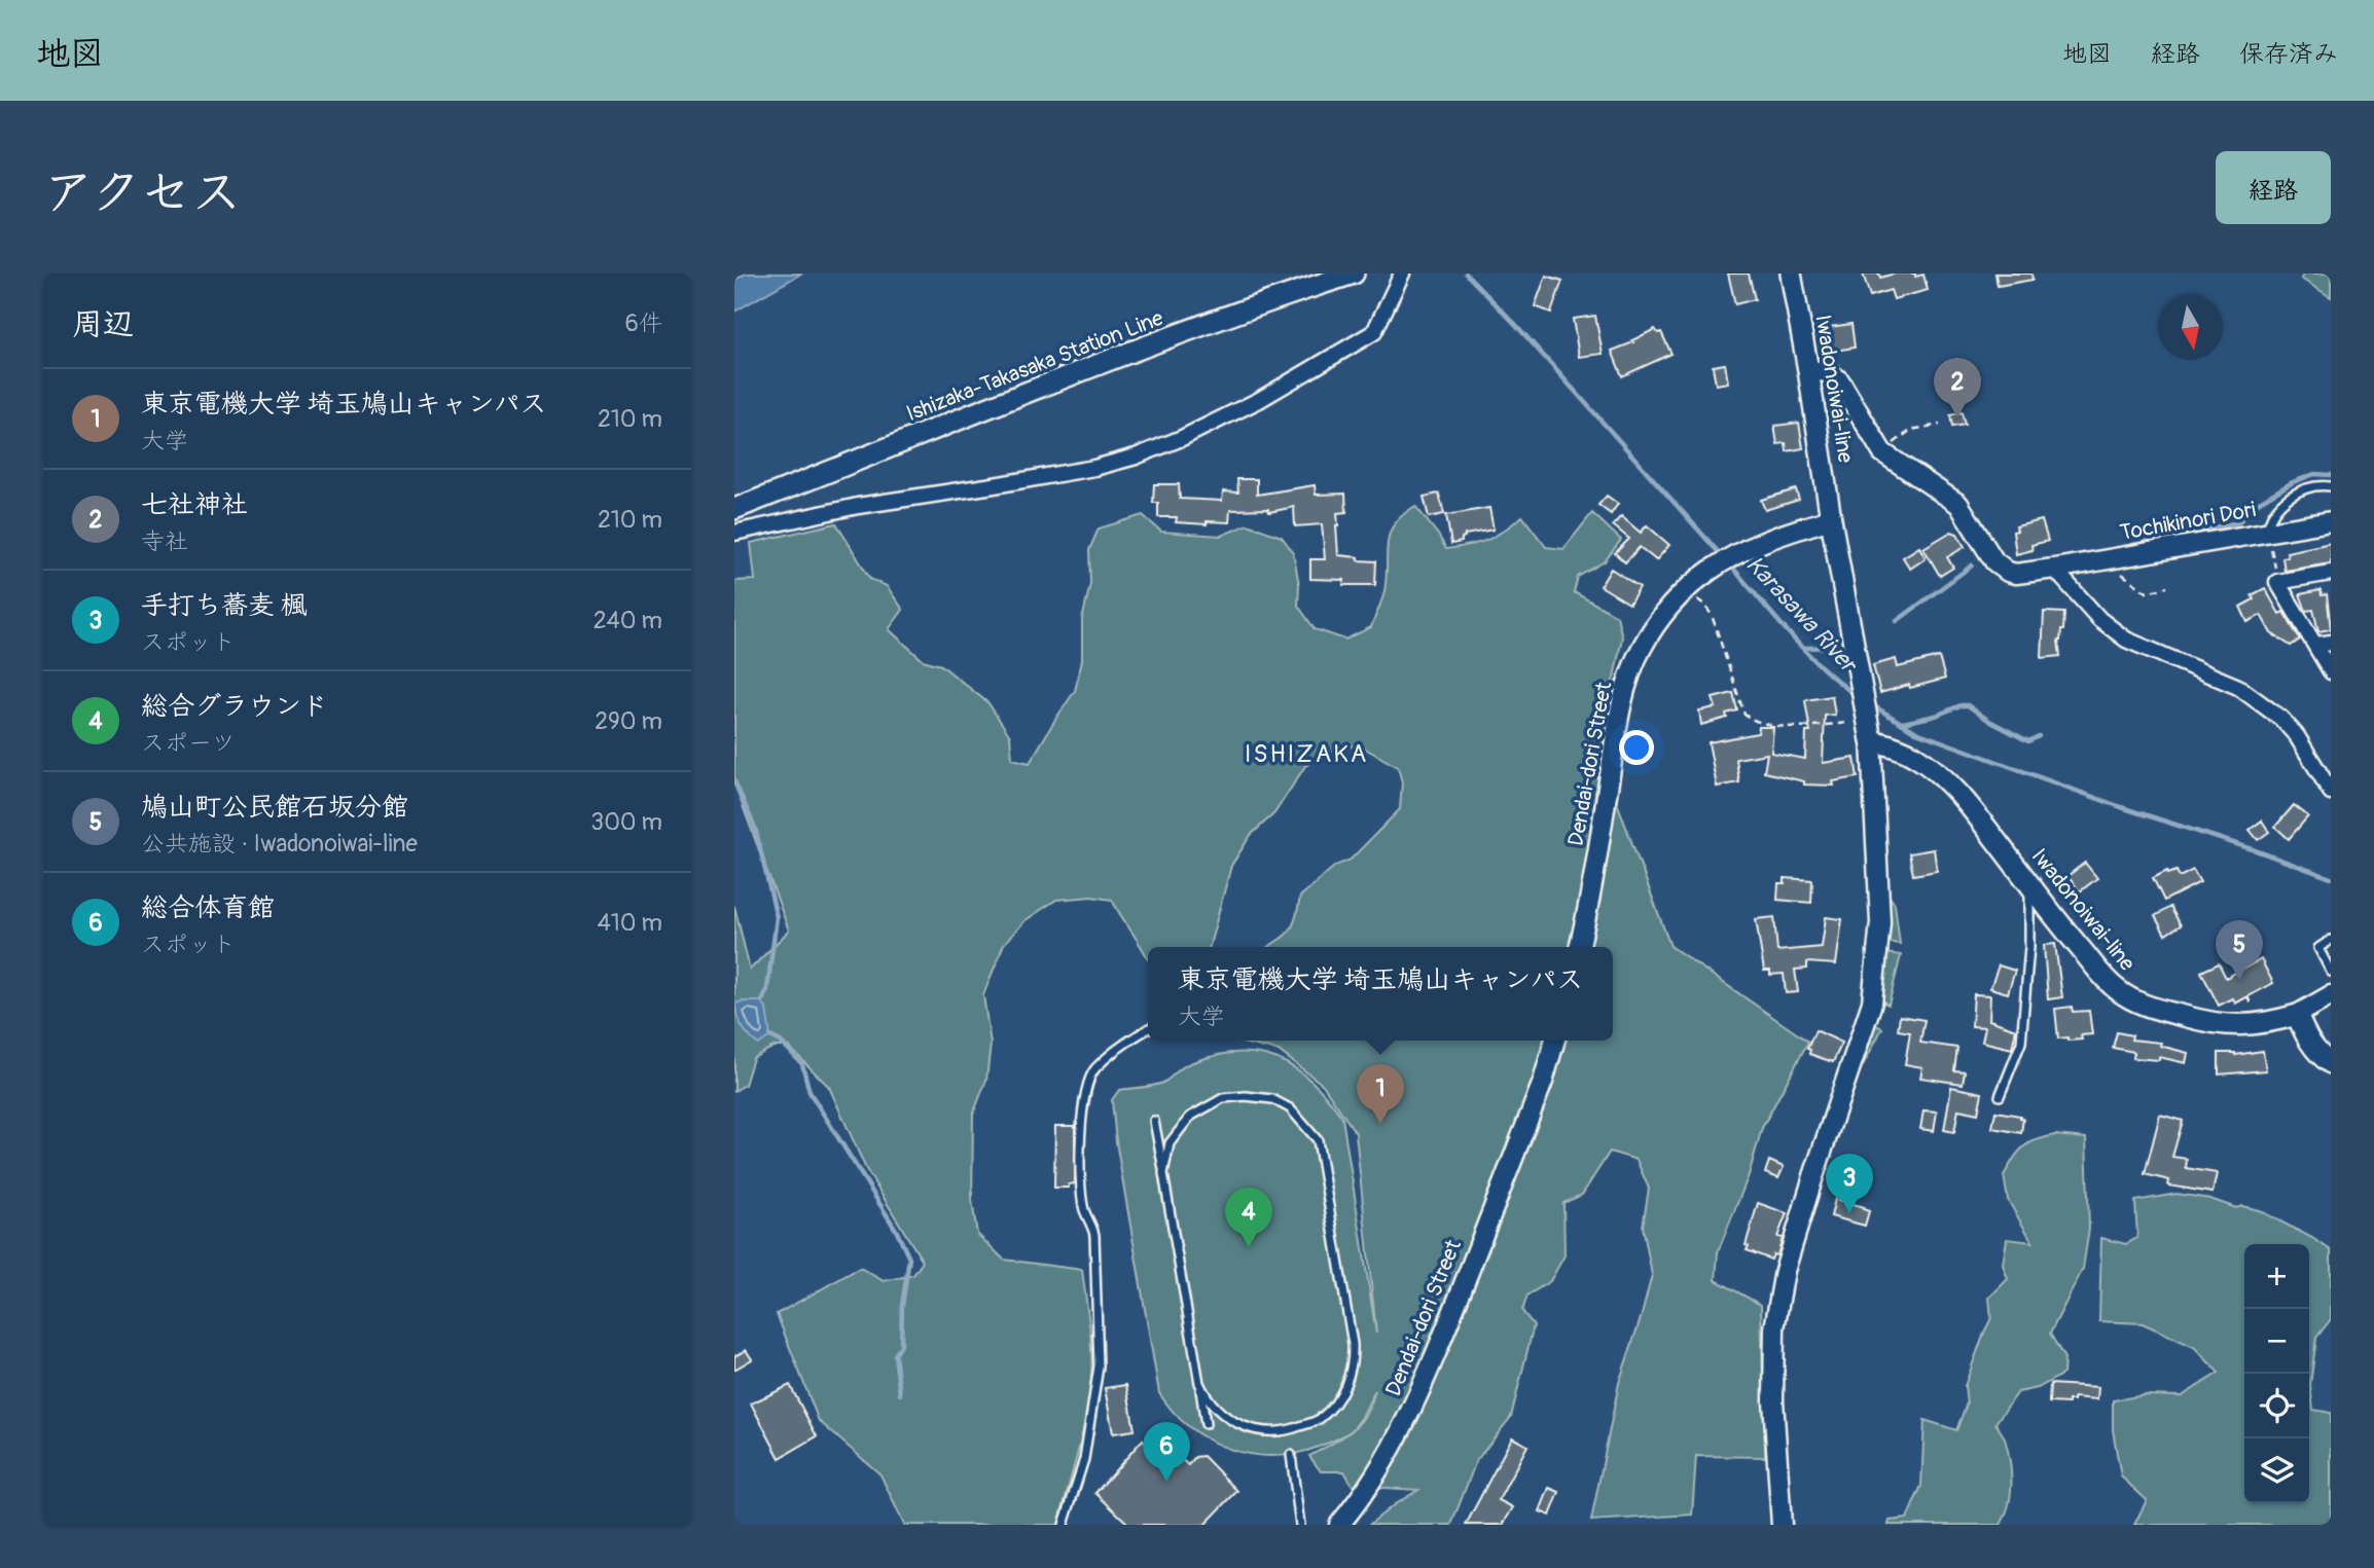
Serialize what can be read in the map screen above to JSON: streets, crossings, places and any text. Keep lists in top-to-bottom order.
{
  "streets": {
    "main road": ["Ishizaka-Takasaka Station Line", "Iwadonoiwai-line"],
    "street": ["Tochikinori Dori", "Dendai-dori Street"]
  },
  "crossings": [
    ["Iwadonoiwai-line", "Tochikinori Dori"],
    ["Iwadonoiwai-line", "Dendai-dori Street"]
  ],
  "districts": ["ISHIZAKA"],
  "water": ["Karasawa River"],
  "north": "bottom",
  "page": {
    "header": "地図",
    "nav": ["地図", "経路", "保存済み"],
    "title": "アクセス",
    "buttons": "経路",
    "heading": ["周辺", "6件"],
    "pins": [
      "2",
      "5",
      "1",
      "3",
      "4",
      "6"
    ],
    "list": [
      {
        "mark": "1",
        "name": "東京電機大学 埼玉鳩山キャンパス",
        "note": "大学",
        "value": "210 m"
      },
      {
        "mark": "2",
        "name": "七社神社",
        "note": "寺社",
        "value": "210 m"
      },
      {
        "mark": "3",
        "name": "手打ち蕎麦 楓",
        "note": "スポット",
        "value": "240 m"
      },
      {
        "mark": "4",
        "name": "総合グラウンド",
        "note": "スポーツ",
        "value": "290 m"
      },
      {
        "mark": "5",
        "name": "鳩山町公民館石坂分館",
        "note": "公共施設 · Iwadonoiwai-line",
        "value": "300 m"
      },
      {
        "mark": "6",
        "name": "総合体育館",
        "note": "スポット",
        "value": "410 m"
      }
    ],
    "popup": ["東京電機大学 埼玉鳩山キャンパス", "大学"],
    "map_buttons": ["+", "−"]
  }
}
